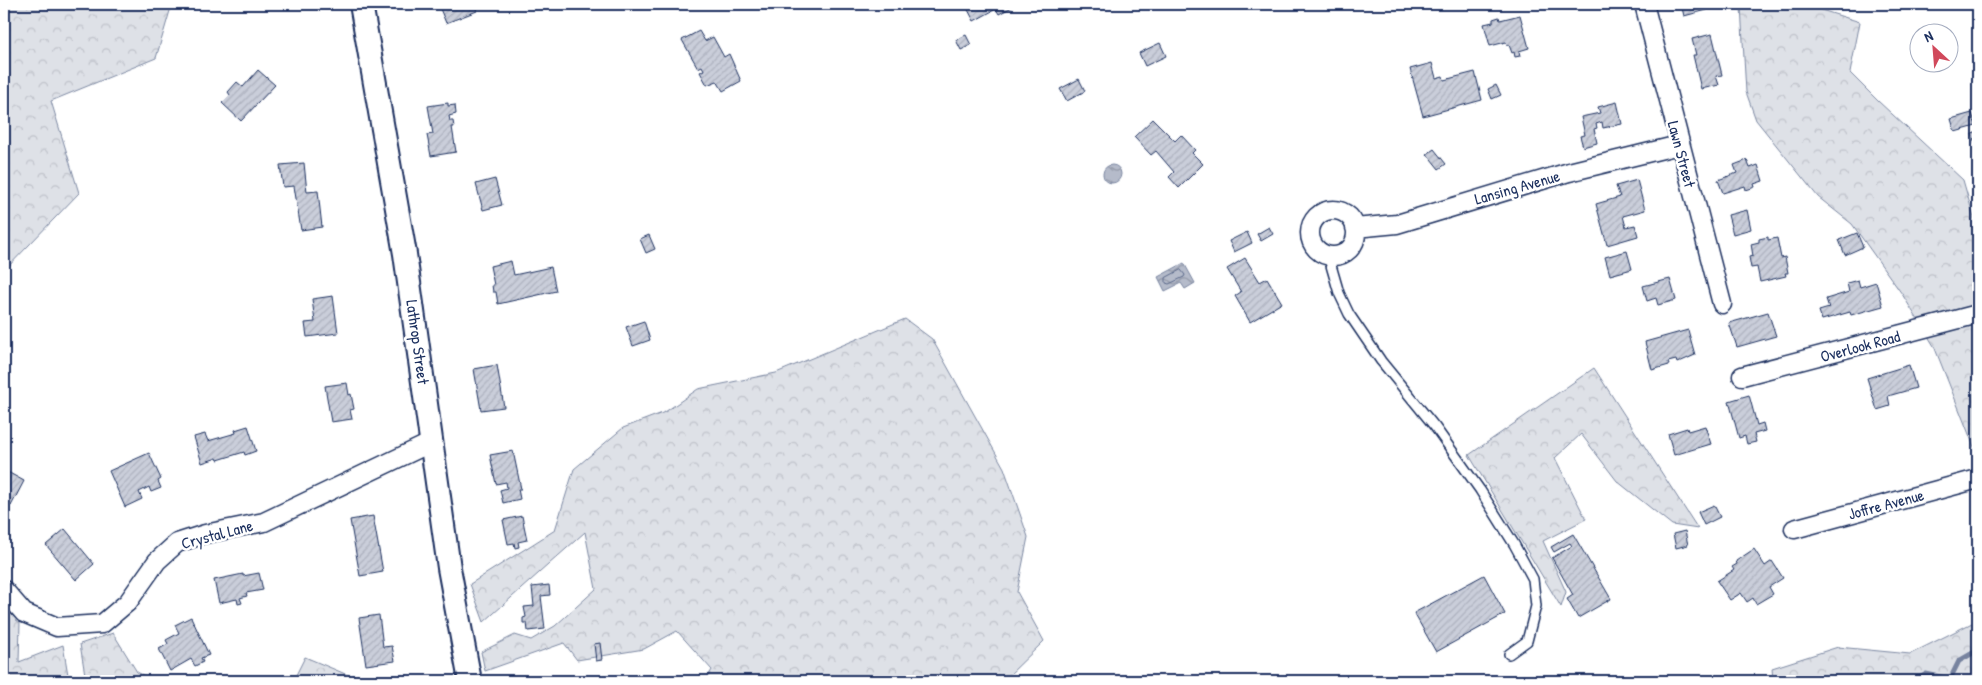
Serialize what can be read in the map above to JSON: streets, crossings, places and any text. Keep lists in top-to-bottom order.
{
  "streets": {
    "street": [
      "Lawn Street",
      "Lansing Avenue",
      "Lathrop Street",
      "Overlook Road",
      "Joffre Avenue",
      "Crystal Lane"
    ]
  },
  "crossings": [
    ["Lawn Street", "Lansing Avenue"],
    ["Lathrop Street", "Crystal Lane"]
  ],
  "north": "top left"
}
